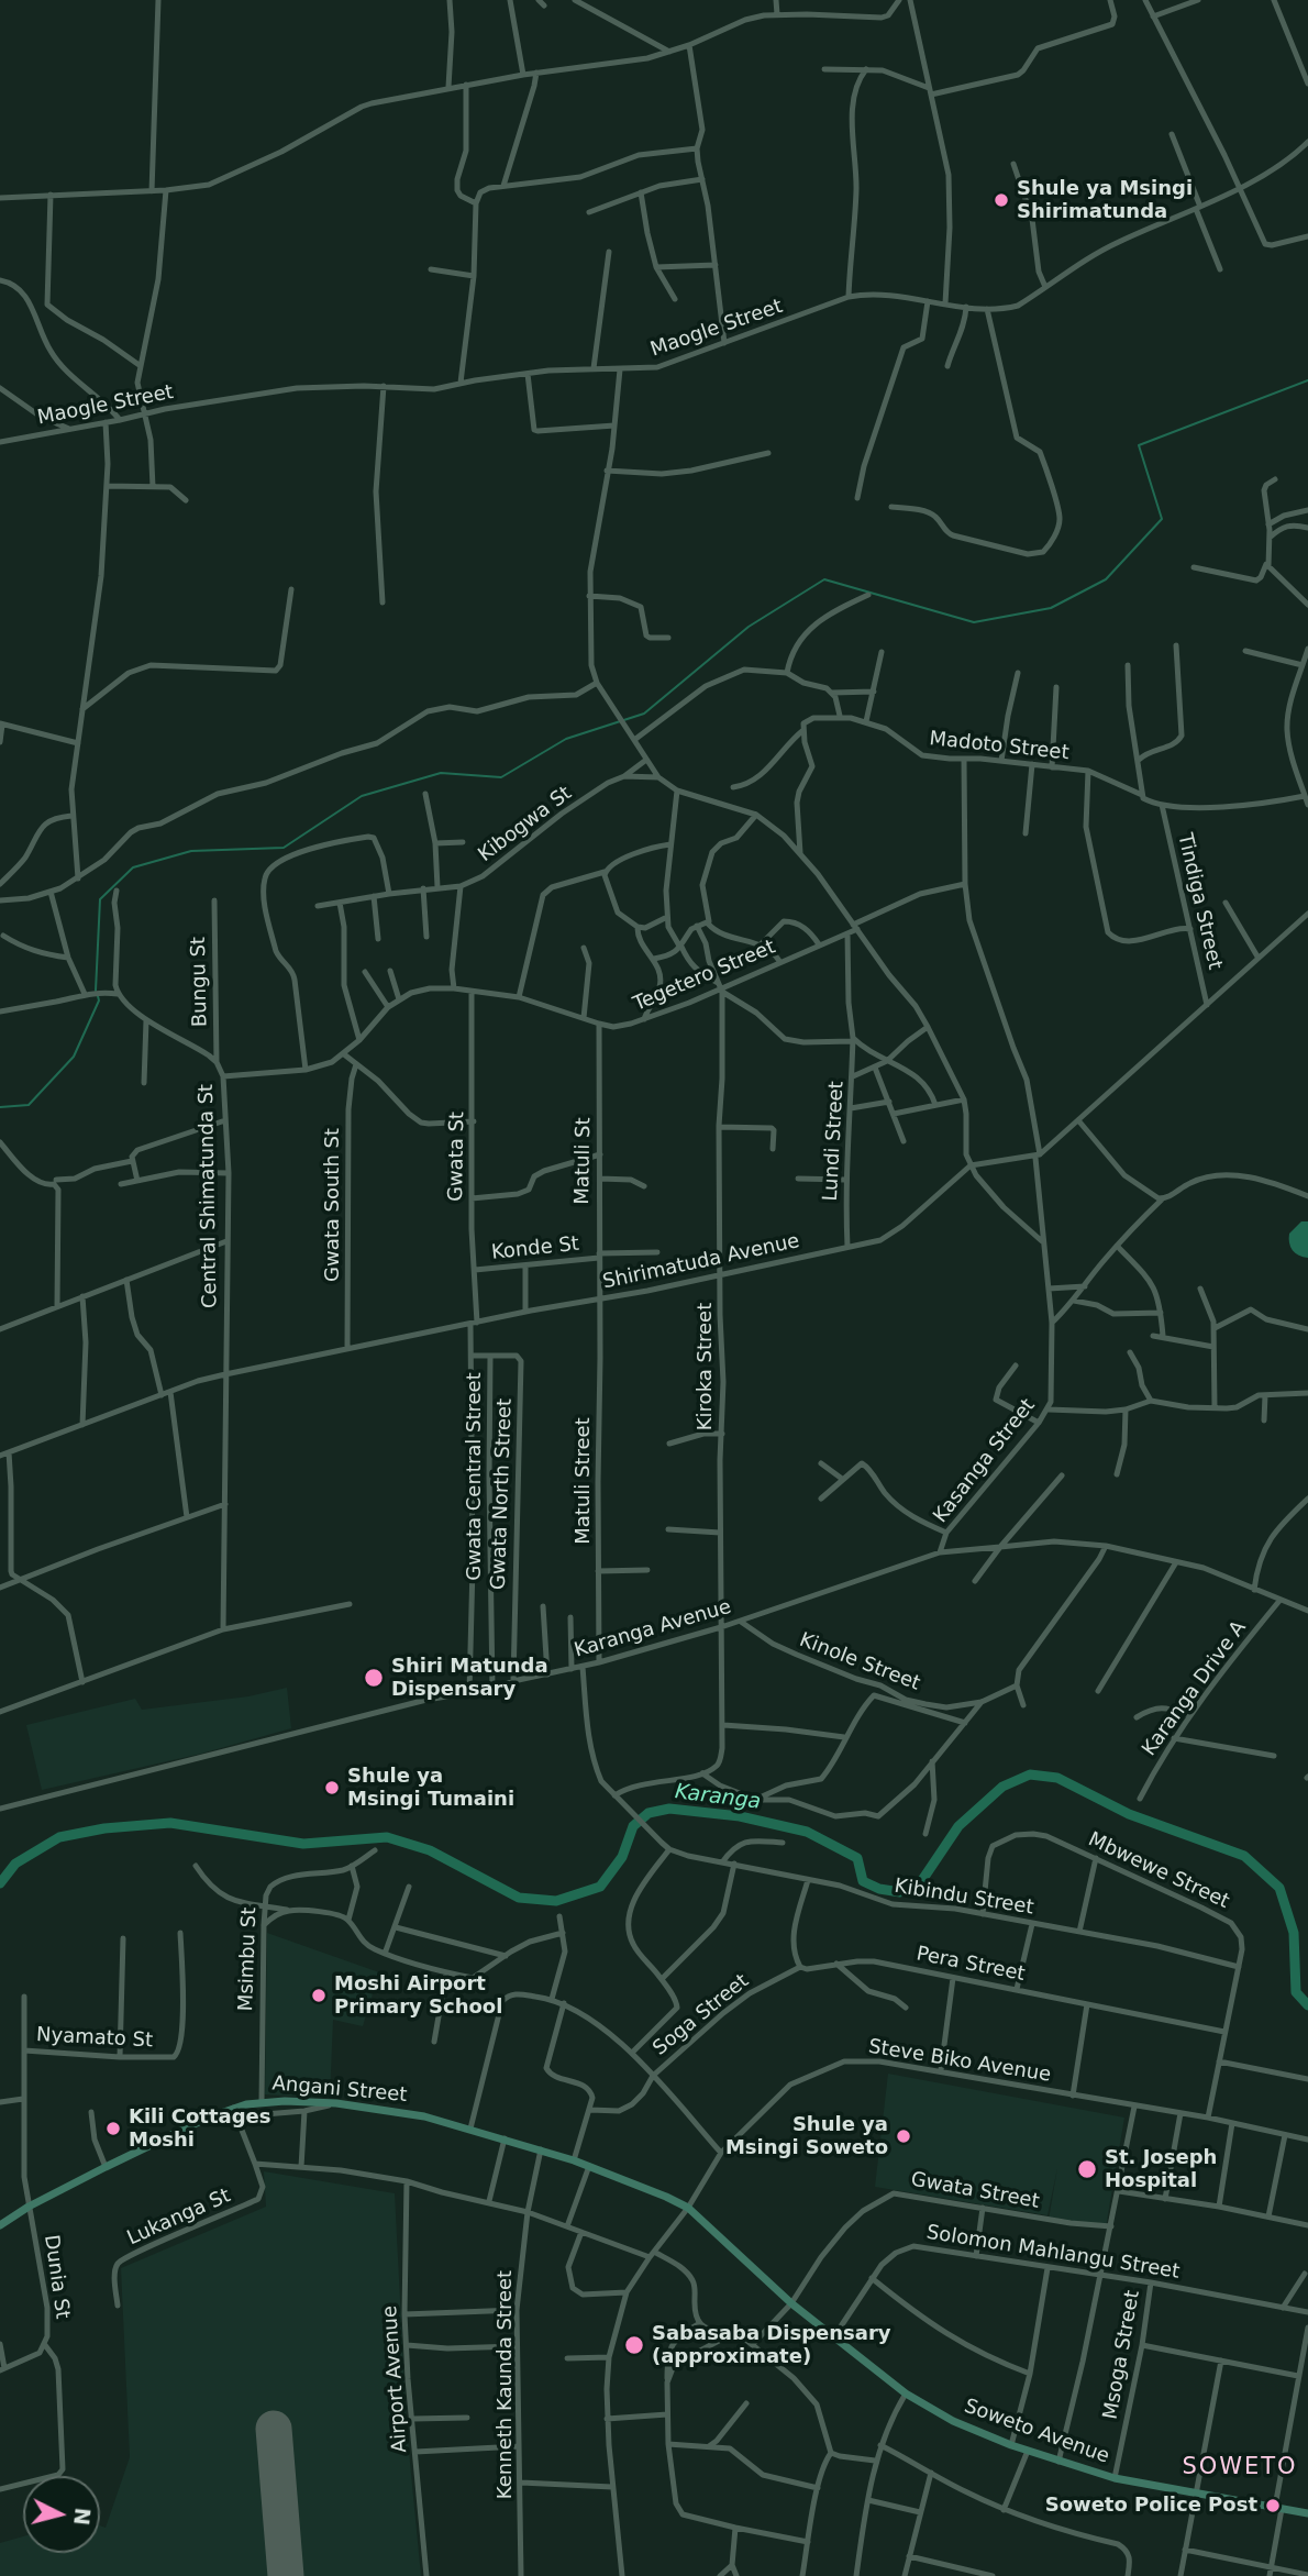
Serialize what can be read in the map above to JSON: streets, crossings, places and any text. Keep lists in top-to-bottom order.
{
  "streets": {
    "street": [
      "Maogle Street",
      "Madoto Street",
      "Kibogwa St",
      "Tindiga Street",
      "Tegetero Street",
      "Bungu St",
      "Lundi Street",
      "Gwata St",
      "Matuli St",
      "Central Shimatunda St",
      "Gwata South St",
      "Konde St",
      "Shirimatuda Avenue",
      "Kiroka Street",
      "Kasanga Street",
      "Gwata Central Street",
      "Matuli Street",
      "Gwata North Street",
      "Karanga Avenue",
      "Kinole Street",
      "Karanga Drive A",
      "Mbwewe Street",
      "Kibindu Street",
      "Msimbu St",
      "Pera Street",
      "Soga Street",
      "Nyamato St",
      "Steve Biko Avenue",
      "Angani Street",
      "Gwata Street",
      "Lukanga St",
      "Solomon Mahlangu Street",
      "Dunia St",
      "Msoga Street",
      "Airport Avenue",
      "Kenneth Kaunda Street",
      "Soweto Avenue"
    ]
  },
  "crossings": [
    ["Madoto Street", "Kasanga Street"],
    ["Tegetero Street", "Lundi Street"],
    ["Tegetero Street", "Gwata St"],
    ["Tegetero Street", "Matuli St"],
    ["Tegetero Street", "Central Shimatunda St"],
    ["Tegetero Street", "Kiroka Street"],
    ["Tegetero Street", "Kasanga Street"],
    ["Bungu St", "Central Shimatunda St"],
    ["Lundi Street", "Shirimatuda Avenue"],
    ["Gwata St", "Konde St"],
    ["Gwata St", "Shirimatuda Avenue"],
    ["Gwata St", "Gwata North Street"],
    ["Gwata St", "Karanga Avenue"],
    ["Matuli St", "Konde St"],
    ["Matuli St", "Shirimatuda Avenue"],
    ["Matuli St", "Matuli Street"],
    ["Central Shimatunda St", "Shirimatuda Avenue"],
    ["Gwata South St", "Shirimatuda Avenue"],
    ["Shirimatuda Avenue", "Kiroka Street"],
    ["Shirimatuda Avenue", "Matuli Street"],
    ["Kiroka Street", "Karanga Avenue"],
    ["Kasanga Street", "Karanga Avenue"],
    ["Gwata Central Street", "Gwata North Street"],
    ["Gwata Central Street", "Karanga Avenue"],
    ["Matuli Street", "Karanga Avenue"],
    ["Gwata North Street", "Karanga Avenue"],
    ["Karanga Avenue", "Kinole Street"],
    ["Karanga Avenue", "Karanga Drive A"],
    ["Mbwewe Street", "Kibindu Street"],
    ["Mbwewe Street", "Pera Street"],
    ["Mbwewe Street", "Steve Biko Avenue"],
    ["Msimbu St", "Angani Street"],
    ["Pera Street", "Soga Street"],
    ["Nyamato St", "Angani Street"],
    ["Nyamato St", "Dunia St"],
    ["Steve Biko Avenue", "Angani Street"],
    ["Steve Biko Avenue", "Soweto Avenue"],
    ["Angani Street", "Dunia St"],
    ["Angani Street", "Kenneth Kaunda Street"],
    ["Angani Street", "Soweto Avenue"],
    ["Gwata Street", "Soweto Avenue"],
    ["Solomon Mahlangu Street", "Msoga Street"],
    ["Solomon Mahlangu Street", "Soweto Avenue"],
    ["Msoga Street", "Soweto Avenue"]
  ],
  "districts": ["SOWETO"],
  "water": ["Karanga"],
  "places": [
    "Shule ya Msingi Shirimatunda",
    "Shiri Matunda Dispensary",
    "Shule ya Msingi Tumaini",
    "Moshi Airport Primary School",
    "Kili Cottages Moshi",
    "Shule ya Msingi Soweto",
    "St. Joseph Hospital",
    "Sabasaba Dispensary (approximate)",
    "Soweto Police Post"
  ],
  "north": "right"
}
